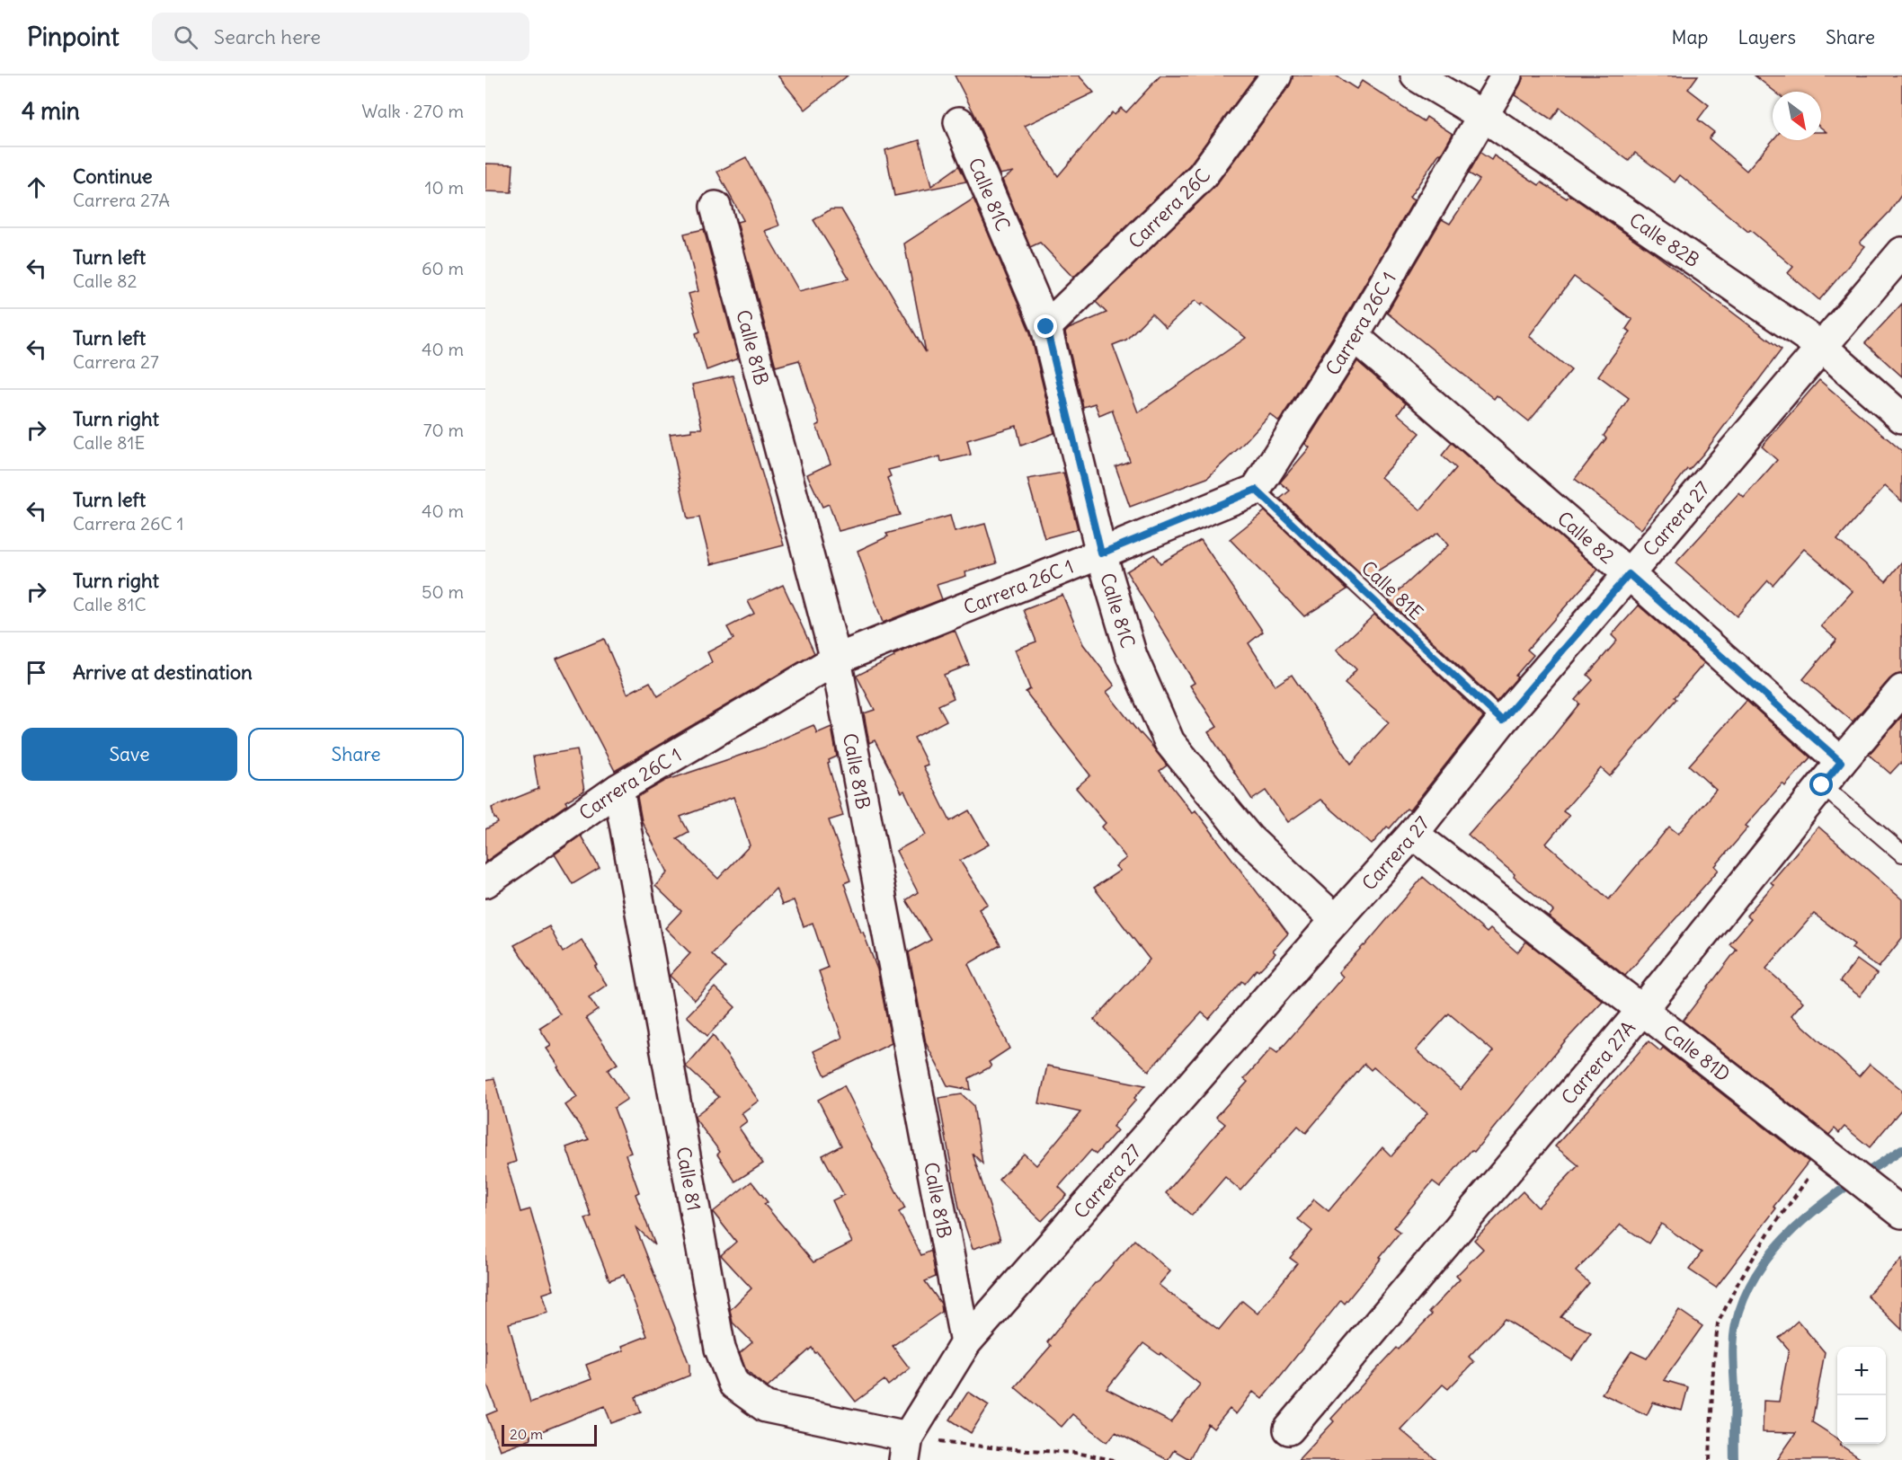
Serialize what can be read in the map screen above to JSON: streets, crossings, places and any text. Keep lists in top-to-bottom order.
{
  "streets": {
    "street": [
      "Calle 81C",
      "Carrera 26C",
      "Calle 82B",
      "Carrera 26C 1",
      "Calle 81B",
      "Carrera 27",
      "Calle 82",
      "Calle 81D",
      "Carrera 27A",
      "Calle 81"
    ],
    "lane": ["Calle 81E"]
  },
  "crossings": [
    ["Calle 81C", "Carrera 26C"],
    ["Calle 81C", "Carrera 26C 1"],
    ["Calle 81C", "Carrera 27"],
    ["Calle 82B", "Carrera 26C 1"],
    ["Calle 82B", "Carrera 27"],
    ["Carrera 26C 1", "Calle 81B"],
    ["Carrera 26C 1", "Calle 82"],
    ["Carrera 26C 1", "Calle 81E"],
    ["Carrera 26C 1", "Calle 81"],
    ["Calle 81B", "Carrera 27"],
    ["Carrera 27", "Calle 82"],
    ["Carrera 27", "Calle 81E"],
    ["Carrera 27", "Calle 81D"],
    ["Carrera 27", "Calle 81"],
    ["Calle 82", "Carrera 27A"],
    ["Calle 81D", "Carrera 27A"]
  ],
  "scale_bar": "20 m",
  "north": "bottom right",
  "page": {
    "header": "Pinpoint",
    "search": "Search here",
    "nav": ["Map", "Layers", "Share"],
    "heading": ["4 min", "Walk · 270 m"],
    "list": [
      ["Continue", "Carrera 27A", "10 m"],
      ["Turn left", "Calle 82", "60 m"],
      ["Turn left", "Carrera 27", "40 m"],
      ["Turn right", "Calle 81E", "70 m"],
      ["Turn left", "Carrera 26C 1", "40 m"],
      ["Turn right", "Calle 81C", "50 m"],
      "Arrive at destination"
    ],
    "buttons": ["Save", "Share"],
    "map_buttons": ["+", "−"],
    "scale": "20 m"
  }
}
